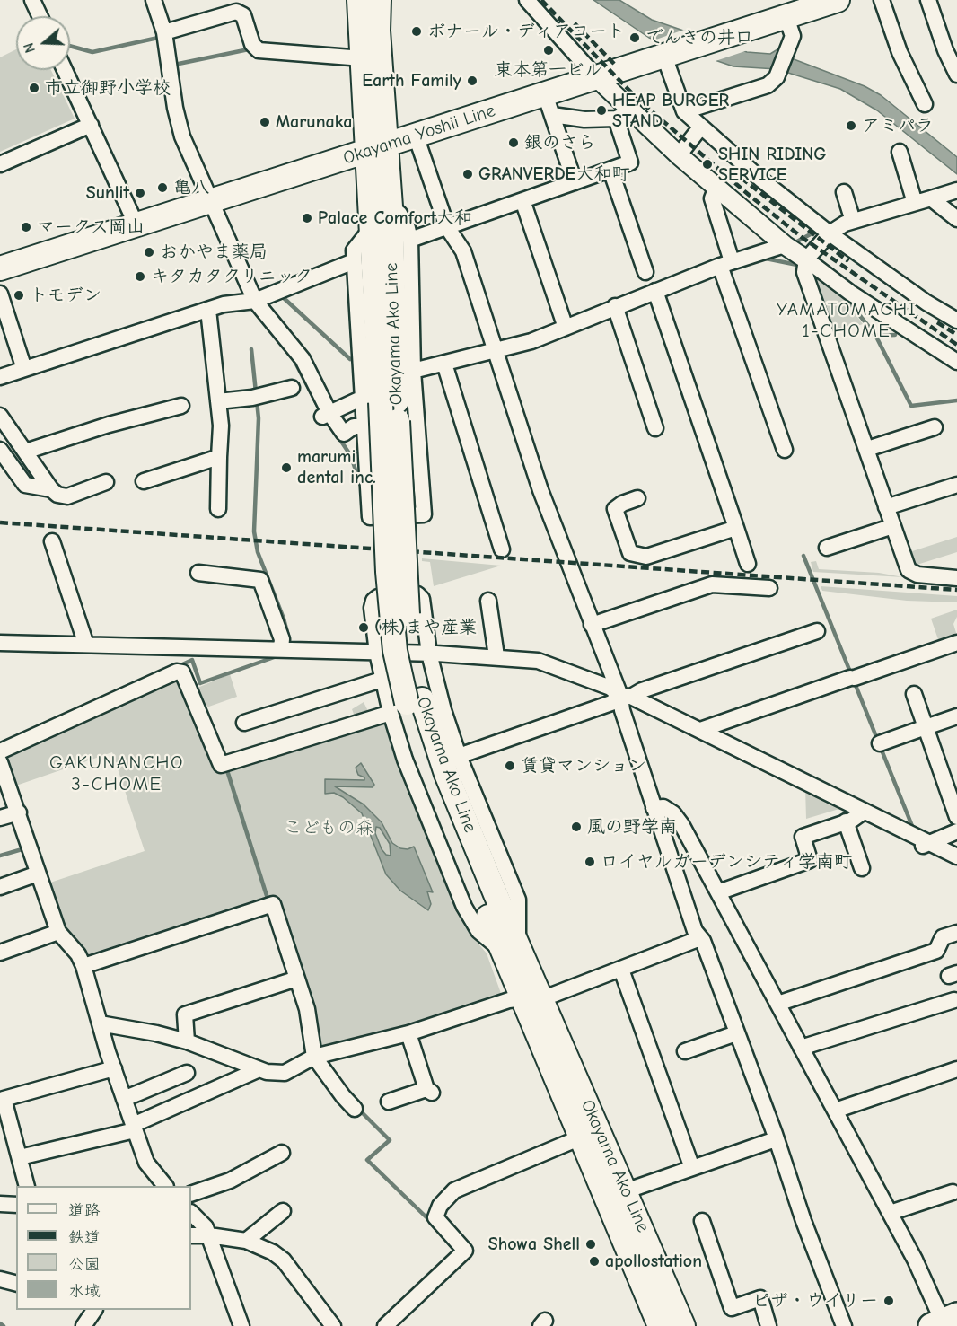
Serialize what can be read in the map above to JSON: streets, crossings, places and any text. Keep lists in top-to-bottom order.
{
  "streets": {
    "main road": ["Okayama Yoshii Line", "Okayama Ako Line"]
  },
  "crossings": [
    ["Okayama Yoshii Line", "Okayama Ako Line"]
  ],
  "districts": ["YAMATOMACHI 1-CHOME", "GAKUNANCHO 3-CHOME"],
  "parks": ["こどもの森"],
  "places": [
    "ボナール・ディアコート",
    "でんきの井口",
    "東本第一ビル",
    "Earth Family",
    "市立御野小学校",
    "HEAP BURGER STAND",
    "Marunaka",
    "アミパラ",
    "銀のさら",
    "SHIN RIDING SERVICE",
    "GRANVERDE大和町",
    "亀八",
    "Sunlit",
    "Palace Comfort大和",
    "マークス岡山",
    "おかやま薬局",
    "キタカタクリニック",
    "トモデン",
    "marumi dental inc.",
    "(株)まや産業",
    "賃貸マンション",
    "風の野学南",
    "ロイヤルガーデンシティ学南町",
    "Showa Shell",
    "apollostation",
    "ピザ・ウイリー"
  ],
  "legend": [
    "道路",
    "鉄道",
    "公園",
    "水域"
  ],
  "north": "left"
}
